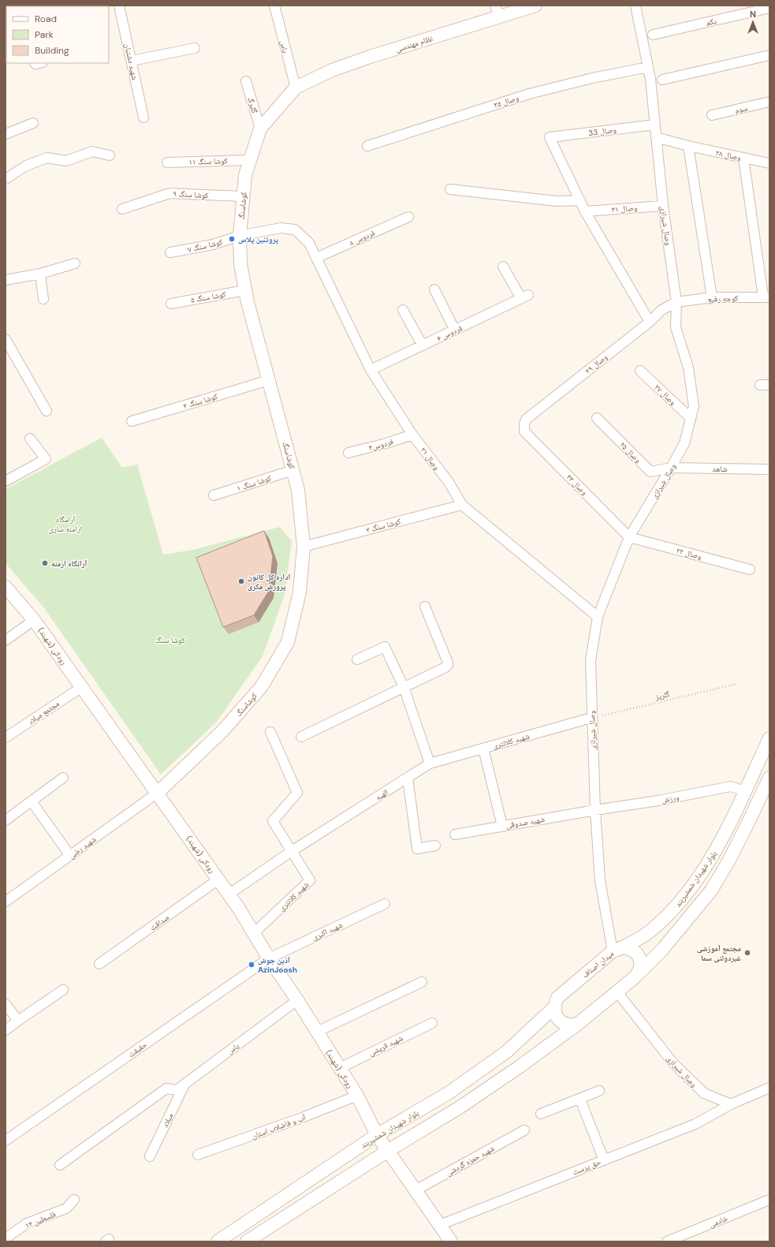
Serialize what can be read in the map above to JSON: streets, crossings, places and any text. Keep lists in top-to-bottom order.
{
  "streets": {
    "main road": [
      "نظام مهندسی",
      "کوشاسنگ",
      "رودکی (شهبند)",
      "بلوار شهیدان شمشیربند",
      "میدان اصناف"
    ],
    "street": [
      "یکم",
      "یاس",
      "شهید دشتبان",
      "وصال ۳۵",
      "گلبرگ",
      "سوم",
      "وصال 33",
      "وصال ۲۸",
      "۱۱ کوشا سنگ",
      "کوشا سنگ ۹",
      "وصال ۳۱",
      "وصال شیرازی",
      "فردوس ۸",
      "کوشا سنگ ۷",
      "کوشا سنگ ۵",
      "کوچه رفیع",
      "فردوس ۶",
      "وصال ۲۹",
      "وصال ۲۷",
      "کوشا سنگ ۳",
      "فردوس۴",
      "وصال ۲۵",
      "وصال ۲۱",
      "شاهد",
      "کوشا سنگ ۱",
      "وصال ۲۳",
      "کوشا سنگ ۲",
      "وصال ۲۲",
      "مجتمع میلاد",
      "شهید کلانتری",
      "الهیه",
      "ورزش",
      "شهید صدوقی",
      "شهید رضی",
      "صداقت",
      "شهید اکبری",
      "شهید قریشی",
      "حقیقت",
      "میلاد",
      "آب و فاضلاب استان",
      "شهید حمزه گردشی",
      "حق پرست",
      "فلسطین ۱۴",
      "خادمی"
    ],
    "path": ["گلریز"]
  },
  "crossings": [
    ["نظام مهندسی", "یاس"],
    ["نظام مهندسی", "کوشاسنگ"],
    ["یاس", "کوشاسنگ"],
    ["یاس", "رودکی (شهبند)"],
    ["یاس", "میلاد"],
    ["وصال ۳۵", "وصال شیرازی"],
    ["گلبرگ", "کوشاسنگ"],
    ["وصال 33", "وصال شیرازی"],
    ["وصال ۲۸", "وصال شیرازی"],
    ["۱۱ کوشا سنگ", "کوشاسنگ"],
    ["کوشا سنگ ۹", "کوشاسنگ"],
    ["کوشاسنگ", "کوشا سنگ ۷"],
    ["کوشاسنگ", "کوشا سنگ ۵"],
    ["کوشاسنگ", "کوشا سنگ ۳"],
    ["کوشاسنگ", "کوشا سنگ ۱"],
    ["کوشاسنگ", "کوشا سنگ ۲"],
    ["کوشاسنگ", "رودکی (شهبند)"],
    ["کوشاسنگ", "شهید رضی"],
    ["وصال ۳۱", "وصال شیرازی"],
    ["وصال شیرازی", "کوچه رفیع"],
    ["وصال شیرازی", "وصال ۲۹"],
    ["وصال شیرازی", "وصال ۲۷"],
    ["وصال شیرازی", "وصال ۲۵"],
    ["وصال شیرازی", "وصال ۲۱"],
    ["وصال شیرازی", "شاهد"],
    ["وصال شیرازی", "وصال ۲۳"],
    ["وصال شیرازی", "وصال ۲۲"],
    ["وصال شیرازی", "گلریز"],
    ["وصال شیرازی", "شهید کلانتری"],
    ["وصال شیرازی", "ورزش"],
    ["وصال شیرازی", "شهید صدوقی"],
    ["وصال شیرازی", "بلوار شهیدان شمشیربند"],
    ["وصال شیرازی", "میدان اصناف"],
    ["وصال شیرازی", "حق پرست"],
    ["فردوس ۸", "کوشا سنگ ۷"],
    ["فردوس ۸", "وصال ۲۱"],
    ["کوشا سنگ ۷", "وصال ۲۱"],
    ["کوچه رفیع", "وصال ۲۹"],
    ["فردوس ۶", "وصال ۲۱"],
    ["وصال ۲۹", "وصال ۲۳"],
    ["فردوس۴", "وصال ۲۱"],
    ["وصال ۲۵", "شاهد"],
    ["وصال ۲۱", "کوشا سنگ ۲"],
    ["وصال ۲۳", "وصال ۲۲"],
    ["رودکی (شهبند)", "مجتمع میلاد"],
    ["رودکی (شهبند)", "شهید کلانتری"],
    ["رودکی (شهبند)", "الهیه"],
    ["رودکی (شهبند)", "شهید رضی"],
    ["رودکی (شهبند)", "بلوار شهیدان شمشیربند"],
    ["رودکی (شهبند)", "صداقت"],
    ["رودکی (شهبند)", "شهید اکبری"],
    ["رودکی (شهبند)", "شهید قریشی"],
    ["رودکی (شهبند)", "حقیقت"],
    ["رودکی (شهبند)", "آب و فاضلاب استان"],
    ["گلریز", "شهید کلانتری"],
    ["شهید کلانتری", "الهیه"],
    ["ورزش", "شهید صدوقی"],
    ["ورزش", "بلوار شهیدان شمشیربند"],
    ["بلوار شهیدان شمشیربند", "میدان اصناف"],
    ["شهید اکبری", "حقیقت"]
  ],
  "parks": ["آرامگاه ارامنه ساری", "کوشا سنگ"],
  "places": [
    "پروتئین پلاس",
    "آرانگاه ارمنه",
    "اداره کل کانون پرورش فکری",
    "مجتمع آموزشی غیردولتی سما",
    "آذین جوش AzinJoosh"
  ],
  "legend": ["Road", "Park", "Building"],
  "north": "top"
}
